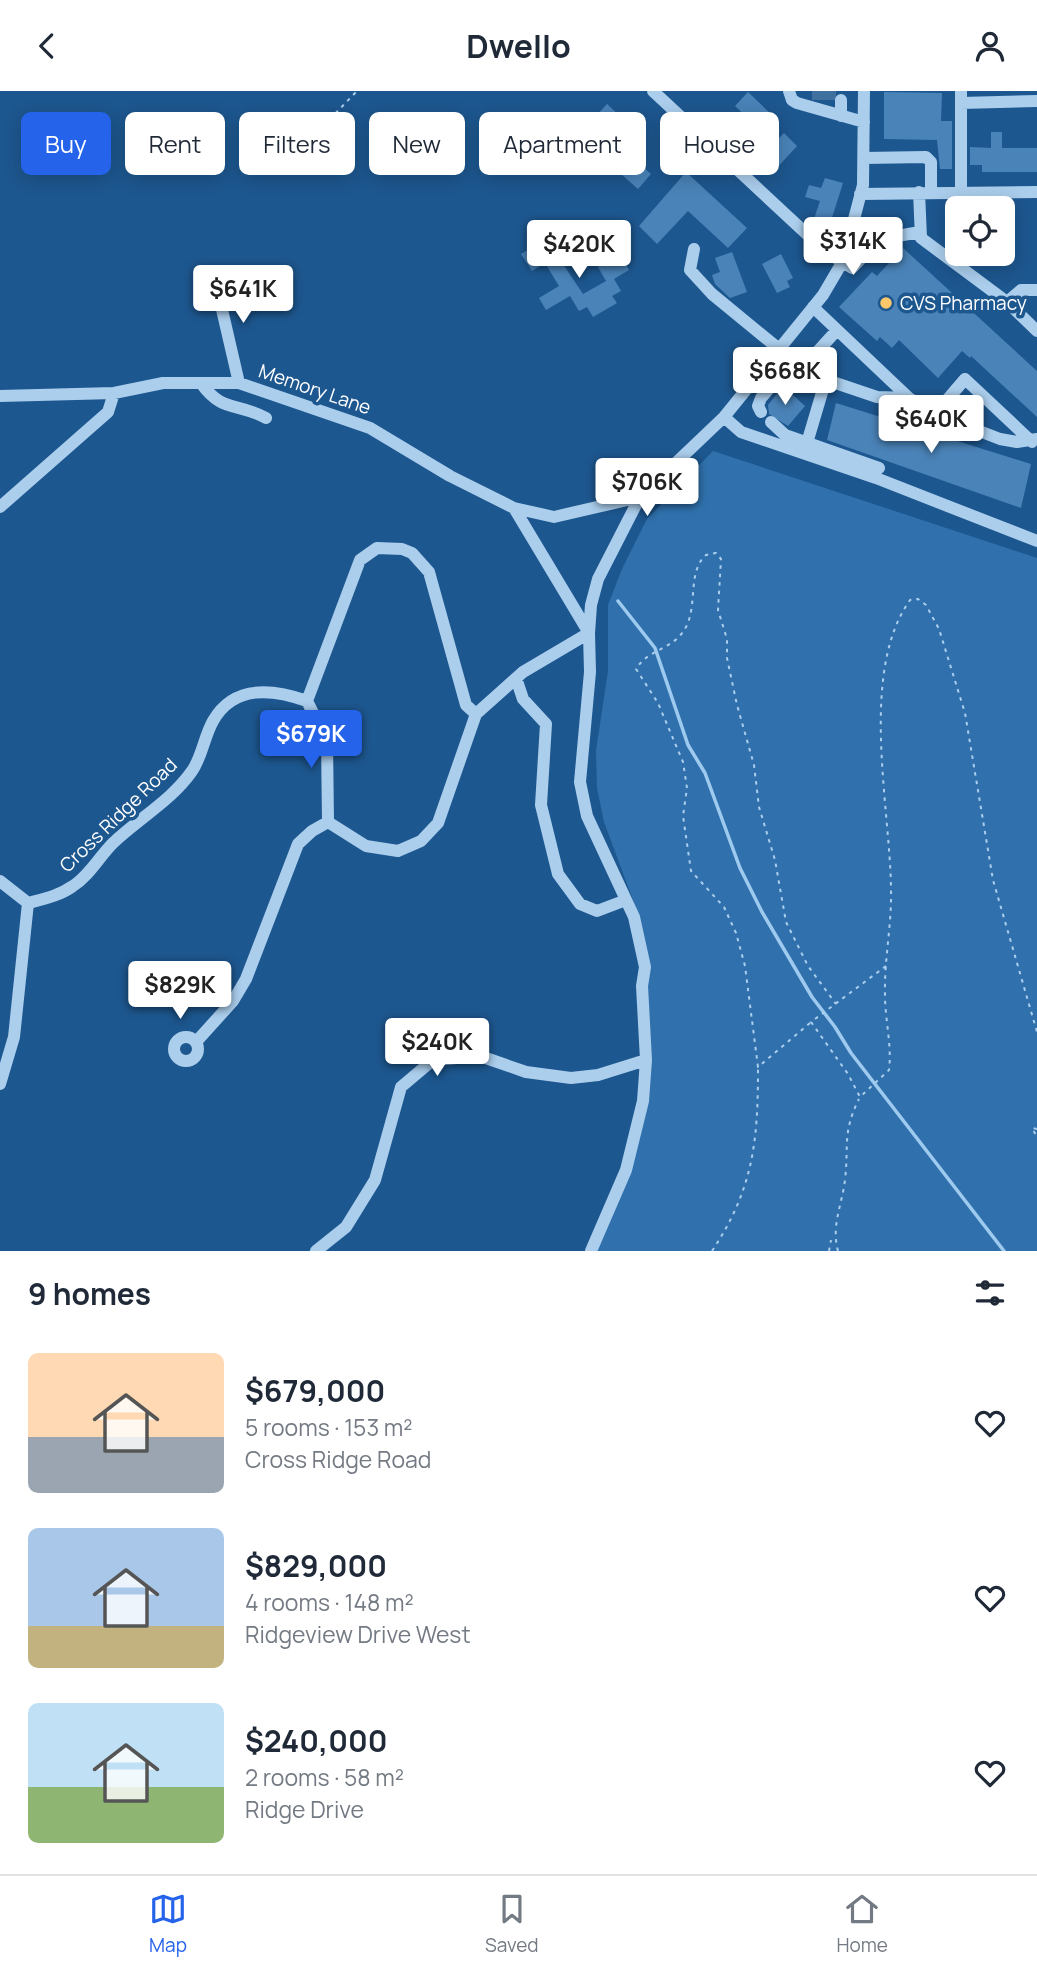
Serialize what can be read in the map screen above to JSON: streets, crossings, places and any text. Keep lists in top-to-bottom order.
{
  "streets": {
    "street": ["Memory Lane", "Cross Ridge Road"]
  },
  "places": ["CVS Pharmacy"],
  "page": {
    "header": "Dwello",
    "chip": [
      "Buy",
      "Rent",
      "Filters",
      "New",
      "Apartment",
      "House"
    ],
    "price": [
      "$314K",
      "$420K",
      "$641K",
      "$668K",
      "$640K",
      "$706K",
      "$679K",
      "$829K",
      "$240K"
    ],
    "heading": "9 homes",
    "list": [
      {
        "name": "$679,000",
        "note": "5 rooms · 153 m² · Cross Ridge Road"
      },
      {
        "name": "$829,000",
        "note": "4 rooms · 148 m² · Ridgeview Drive West"
      },
      {
        "name": "$240,000",
        "note": "2 rooms · 58 m² · Ridge Drive"
      }
    ],
    "tabs": ["Map", "Saved", "Home"]
  }
}
